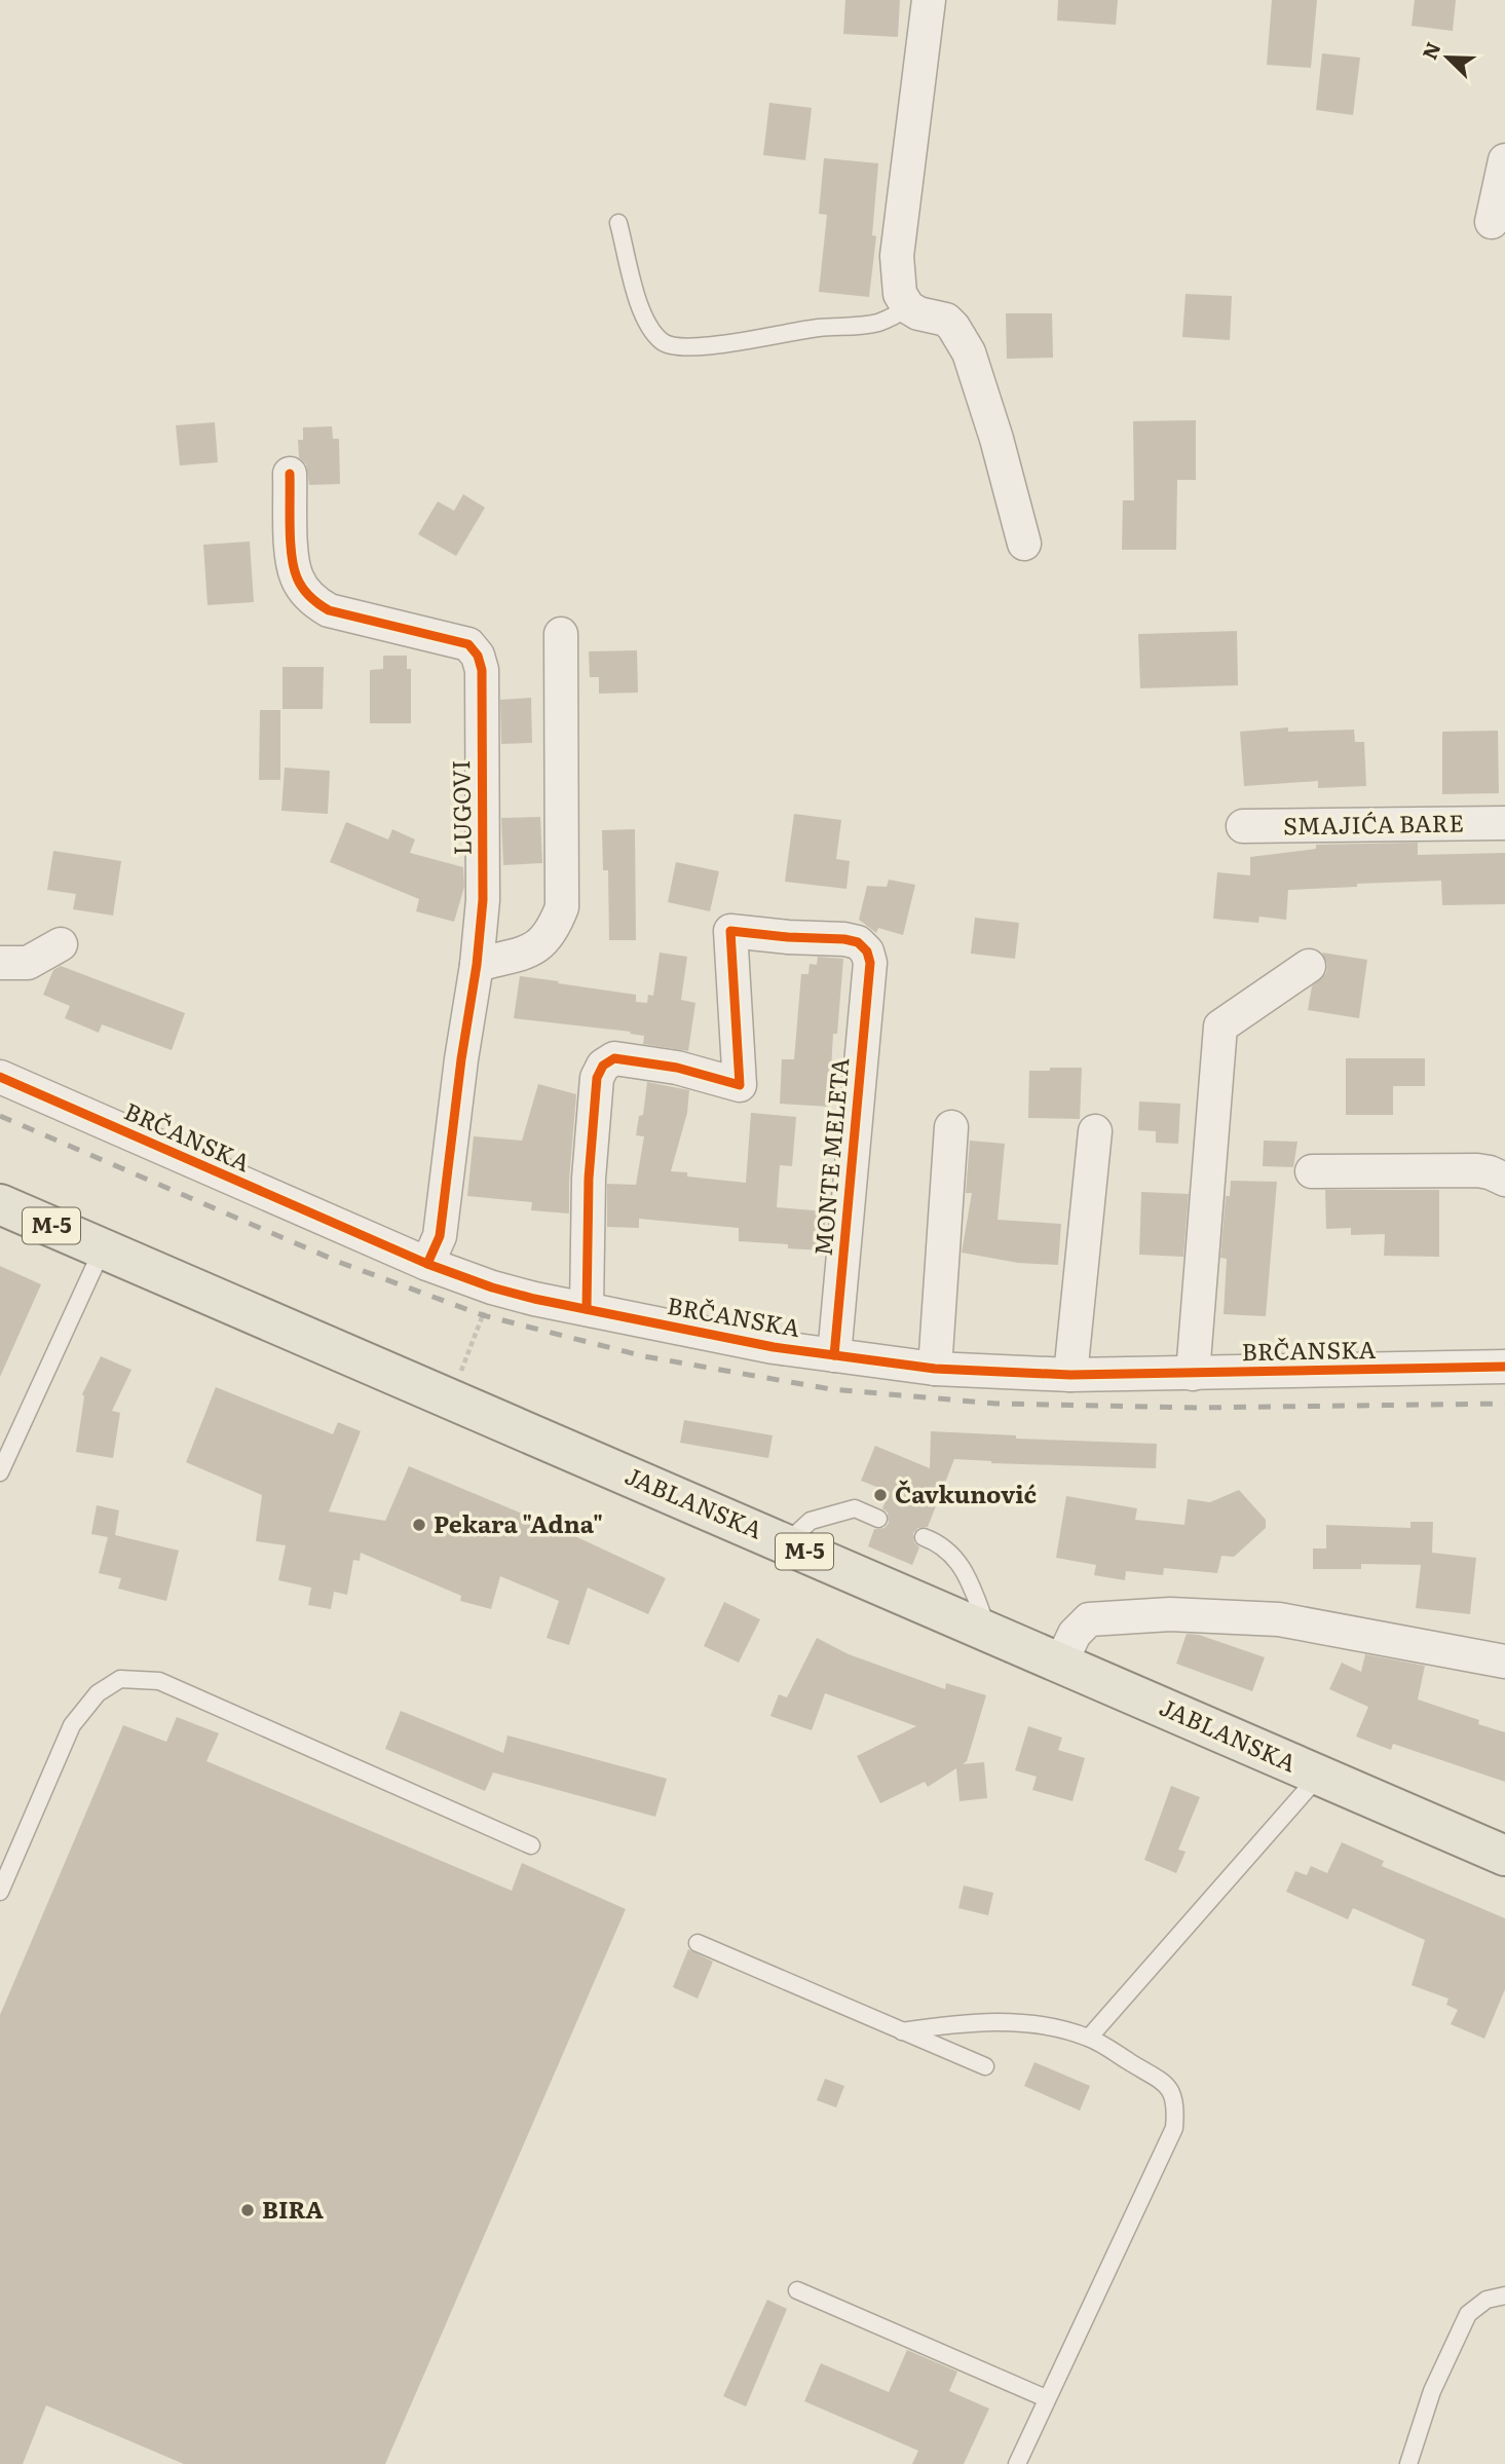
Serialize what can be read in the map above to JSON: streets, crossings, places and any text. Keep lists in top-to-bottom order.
{
  "streets": {
    "main road": ["M-5", "JABLANSKA"],
    "street": [
      "LUGOVI",
      "SMAJIĆA BARE",
      "BRČANSKA",
      "MONTE MELETA"
    ]
  },
  "crossings": [
    ["LUGOVI", "BRČANSKA"],
    ["BRČANSKA", "MONTE MELETA"]
  ],
  "places": ["Čavkunović", "Pekara \"Adna\"", "BIRA"],
  "north": "top left"
}
